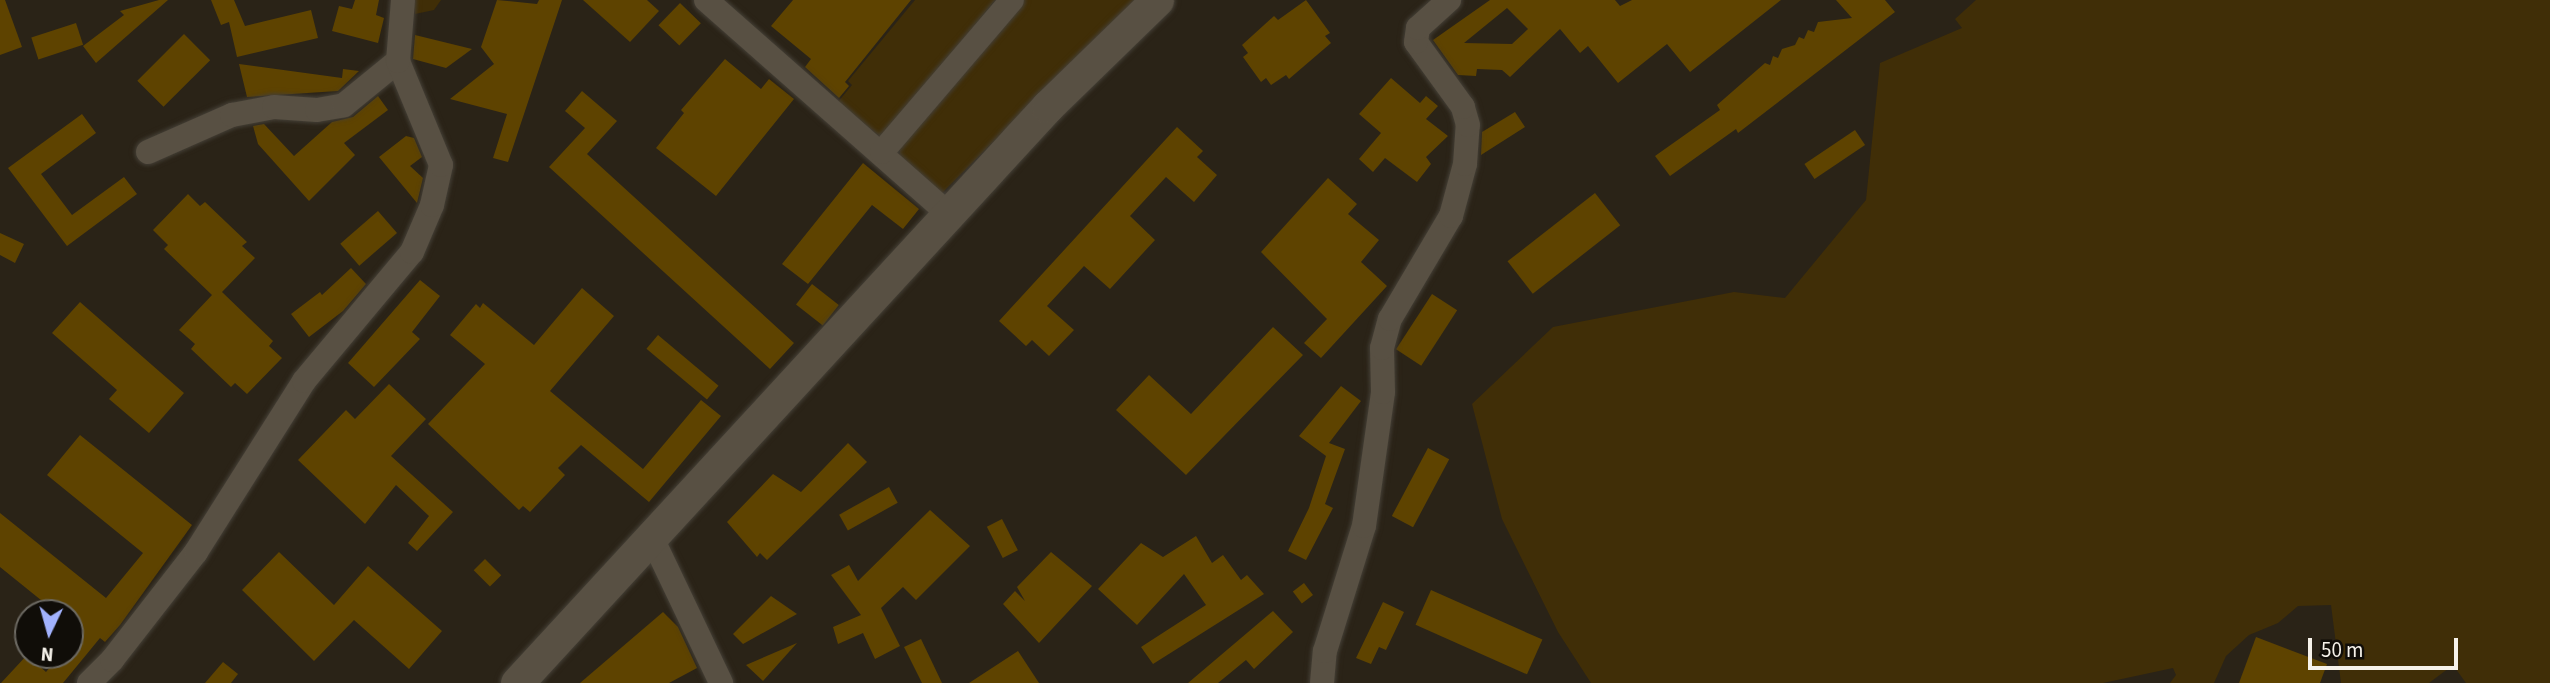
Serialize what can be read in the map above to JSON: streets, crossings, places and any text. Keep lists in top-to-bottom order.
{
  "scale_bar": "50 m",
  "north": "bottom"
}
